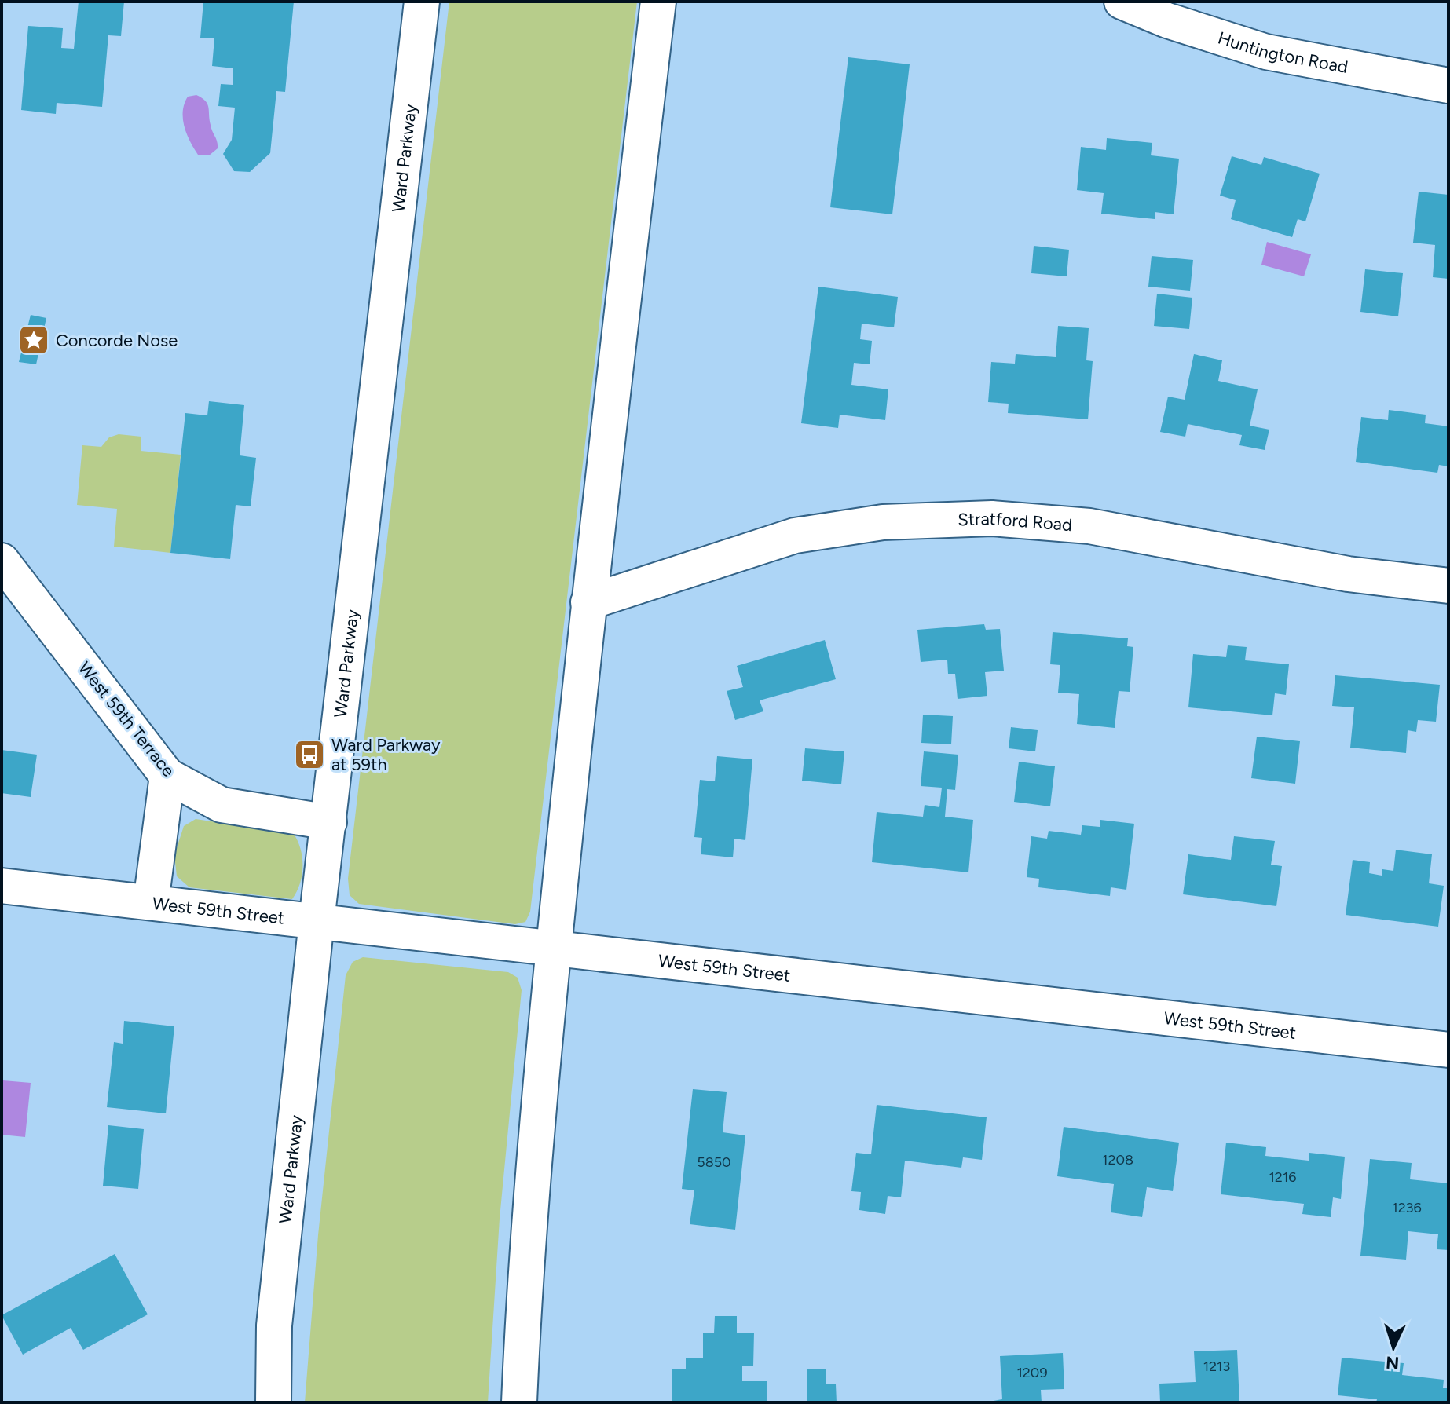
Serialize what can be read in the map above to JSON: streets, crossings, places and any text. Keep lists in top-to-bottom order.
{
  "streets": {
    "street": [
      "Huntington Road",
      "Ward Parkway",
      "Stratford Road",
      "West 59th Terrace",
      "West 59th Street"
    ]
  },
  "crossings": [
    ["Ward Parkway", "West 59th Terrace"],
    ["Ward Parkway", "West 59th Street"]
  ],
  "places": {
    "place": ["Concorde Nose"],
    "bus stop": ["Ward Parkway at 59th"]
  },
  "house_numbers": [
    "1208",
    "5850",
    "1216",
    "1236",
    "1213",
    "1209"
  ],
  "north": "bottom"
}
